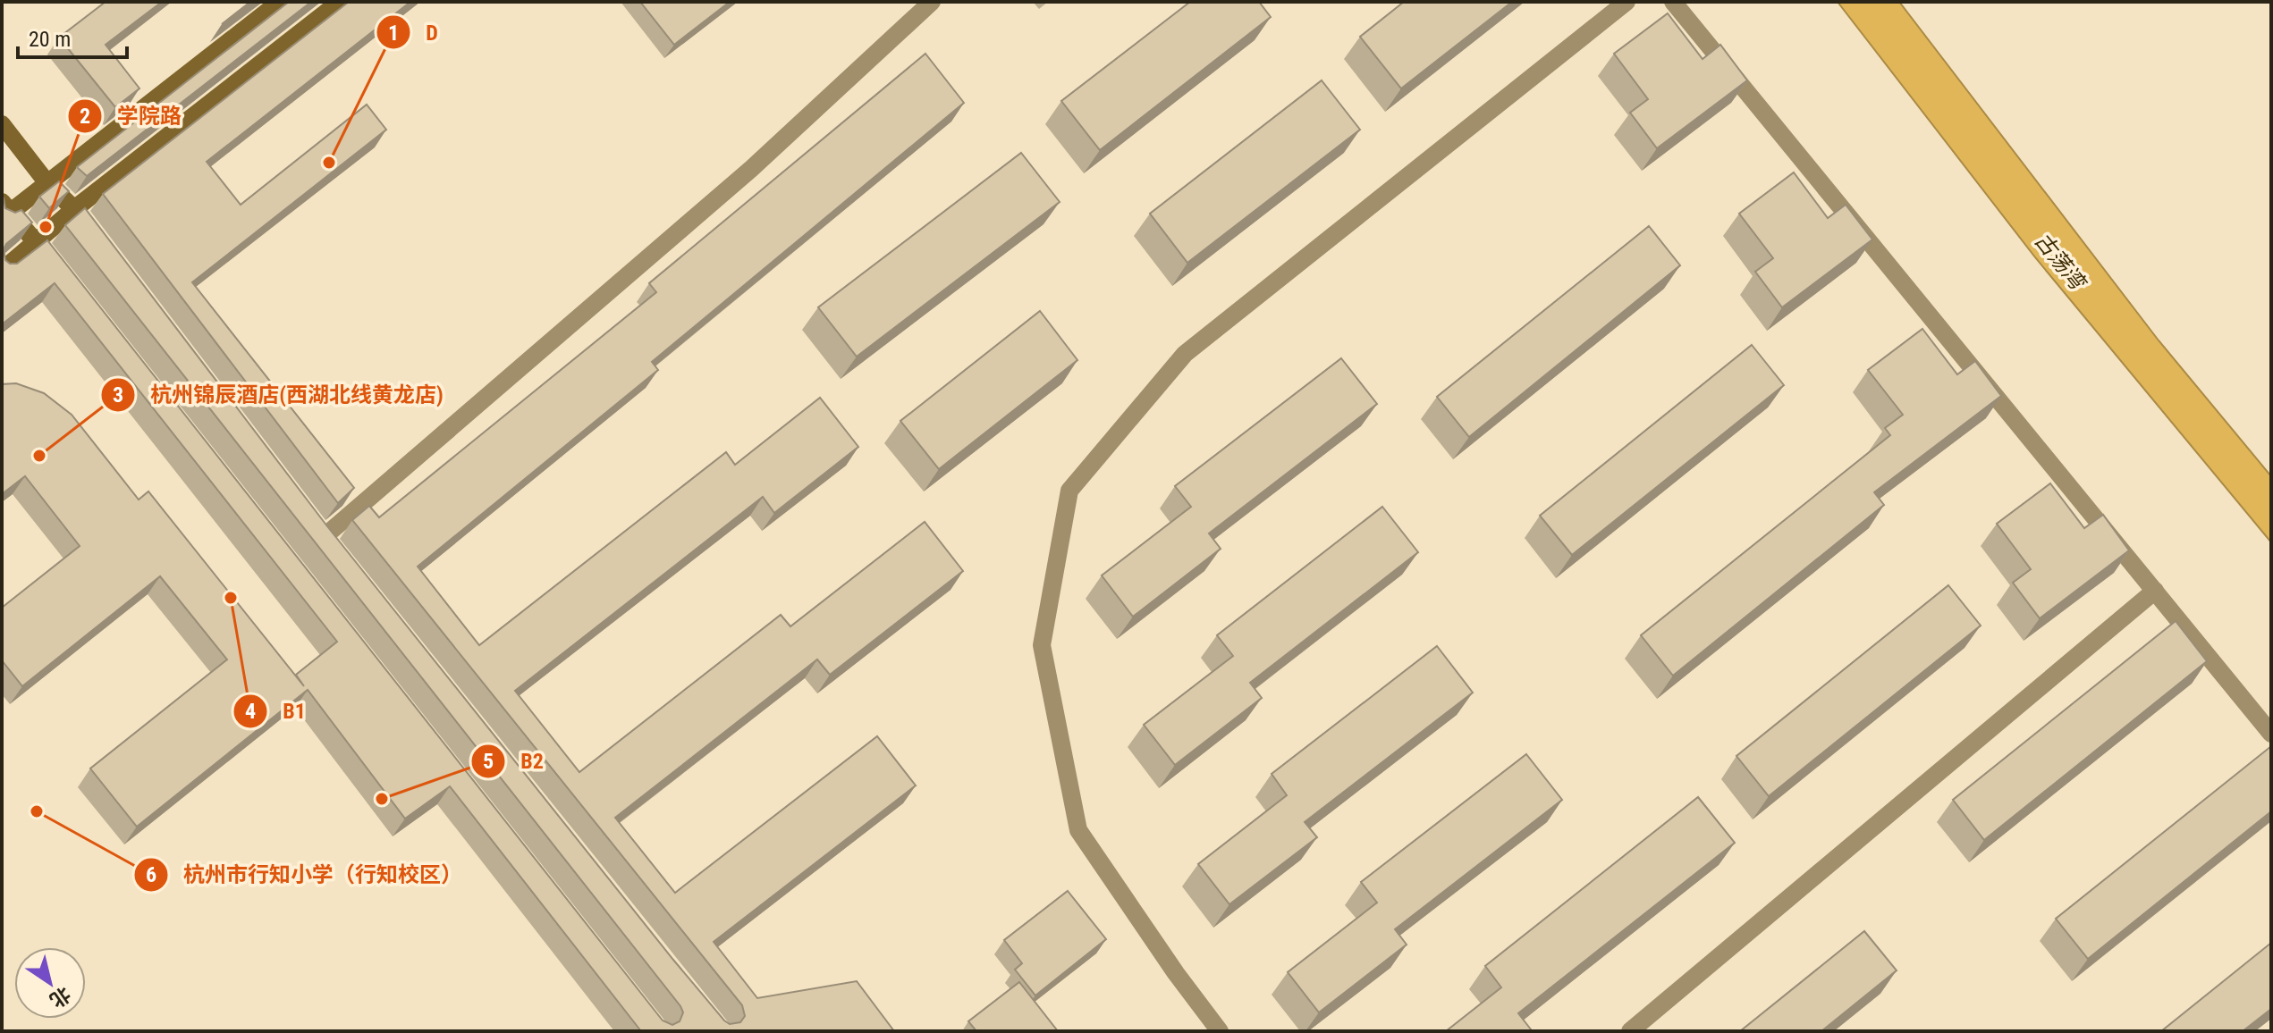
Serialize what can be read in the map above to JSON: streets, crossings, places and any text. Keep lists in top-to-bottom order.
{
  "water": ["古荡湾"],
  "places": [
    "D",
    "学院路",
    "杭州锦辰酒店(西湖北线黄龙店)",
    "B1",
    "B2",
    "杭州市行知小学（行知校区）"
  ],
  "scale_bar": "20 m",
  "north": "bottom right"
}
